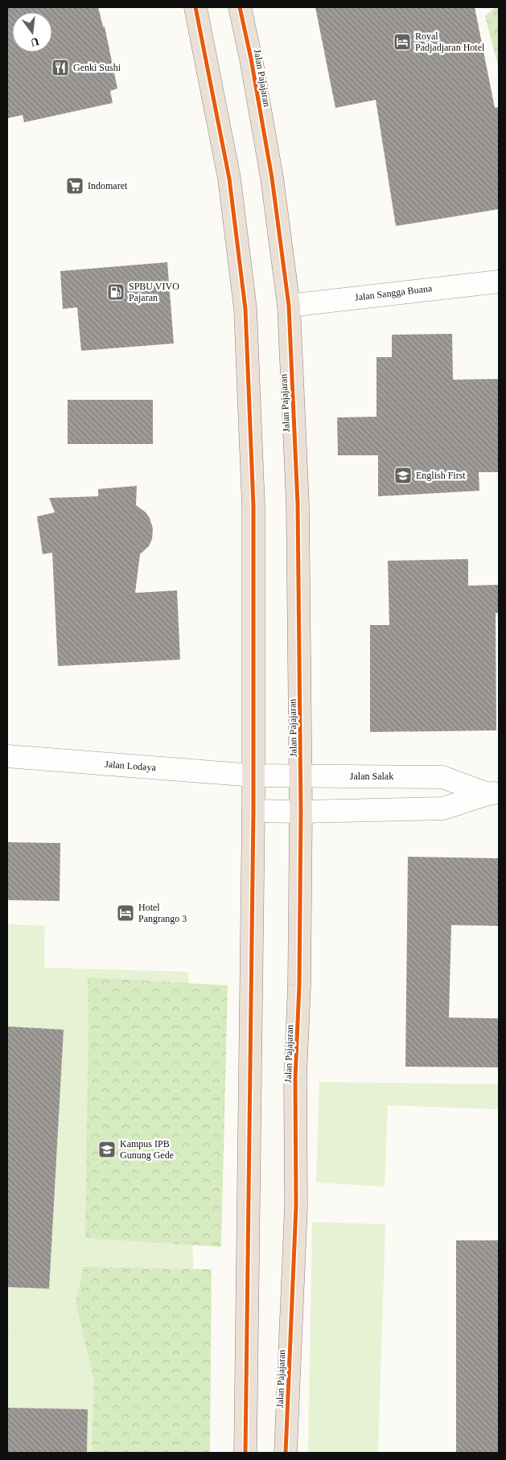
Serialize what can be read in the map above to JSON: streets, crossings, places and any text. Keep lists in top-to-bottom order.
{
  "streets": {
    "highway": ["Jalan Pajajaran"],
    "street": ["Jalan Sangga Buana", "Jalan Lodaya", "Jalan Salak"]
  },
  "crossings": [
    ["Jalan Pajajaran", "Jalan Sangga Buana"],
    ["Jalan Pajajaran", "Jalan Salak"],
    ["Jalan Lodaya", "Jalan Salak"]
  ],
  "places": {
    "hotel": ["Royal Padjadjaran Hotel", "Hotel Pangrango 3"],
    "restaurant": ["Genki Sushi"],
    "supermarket": ["Indomaret"],
    "fuel station": ["SPBU VIVO Pajaran"],
    "school or university": ["English First", "Kampus IPB Gunung Gede"]
  },
  "north": "bottom"
}
